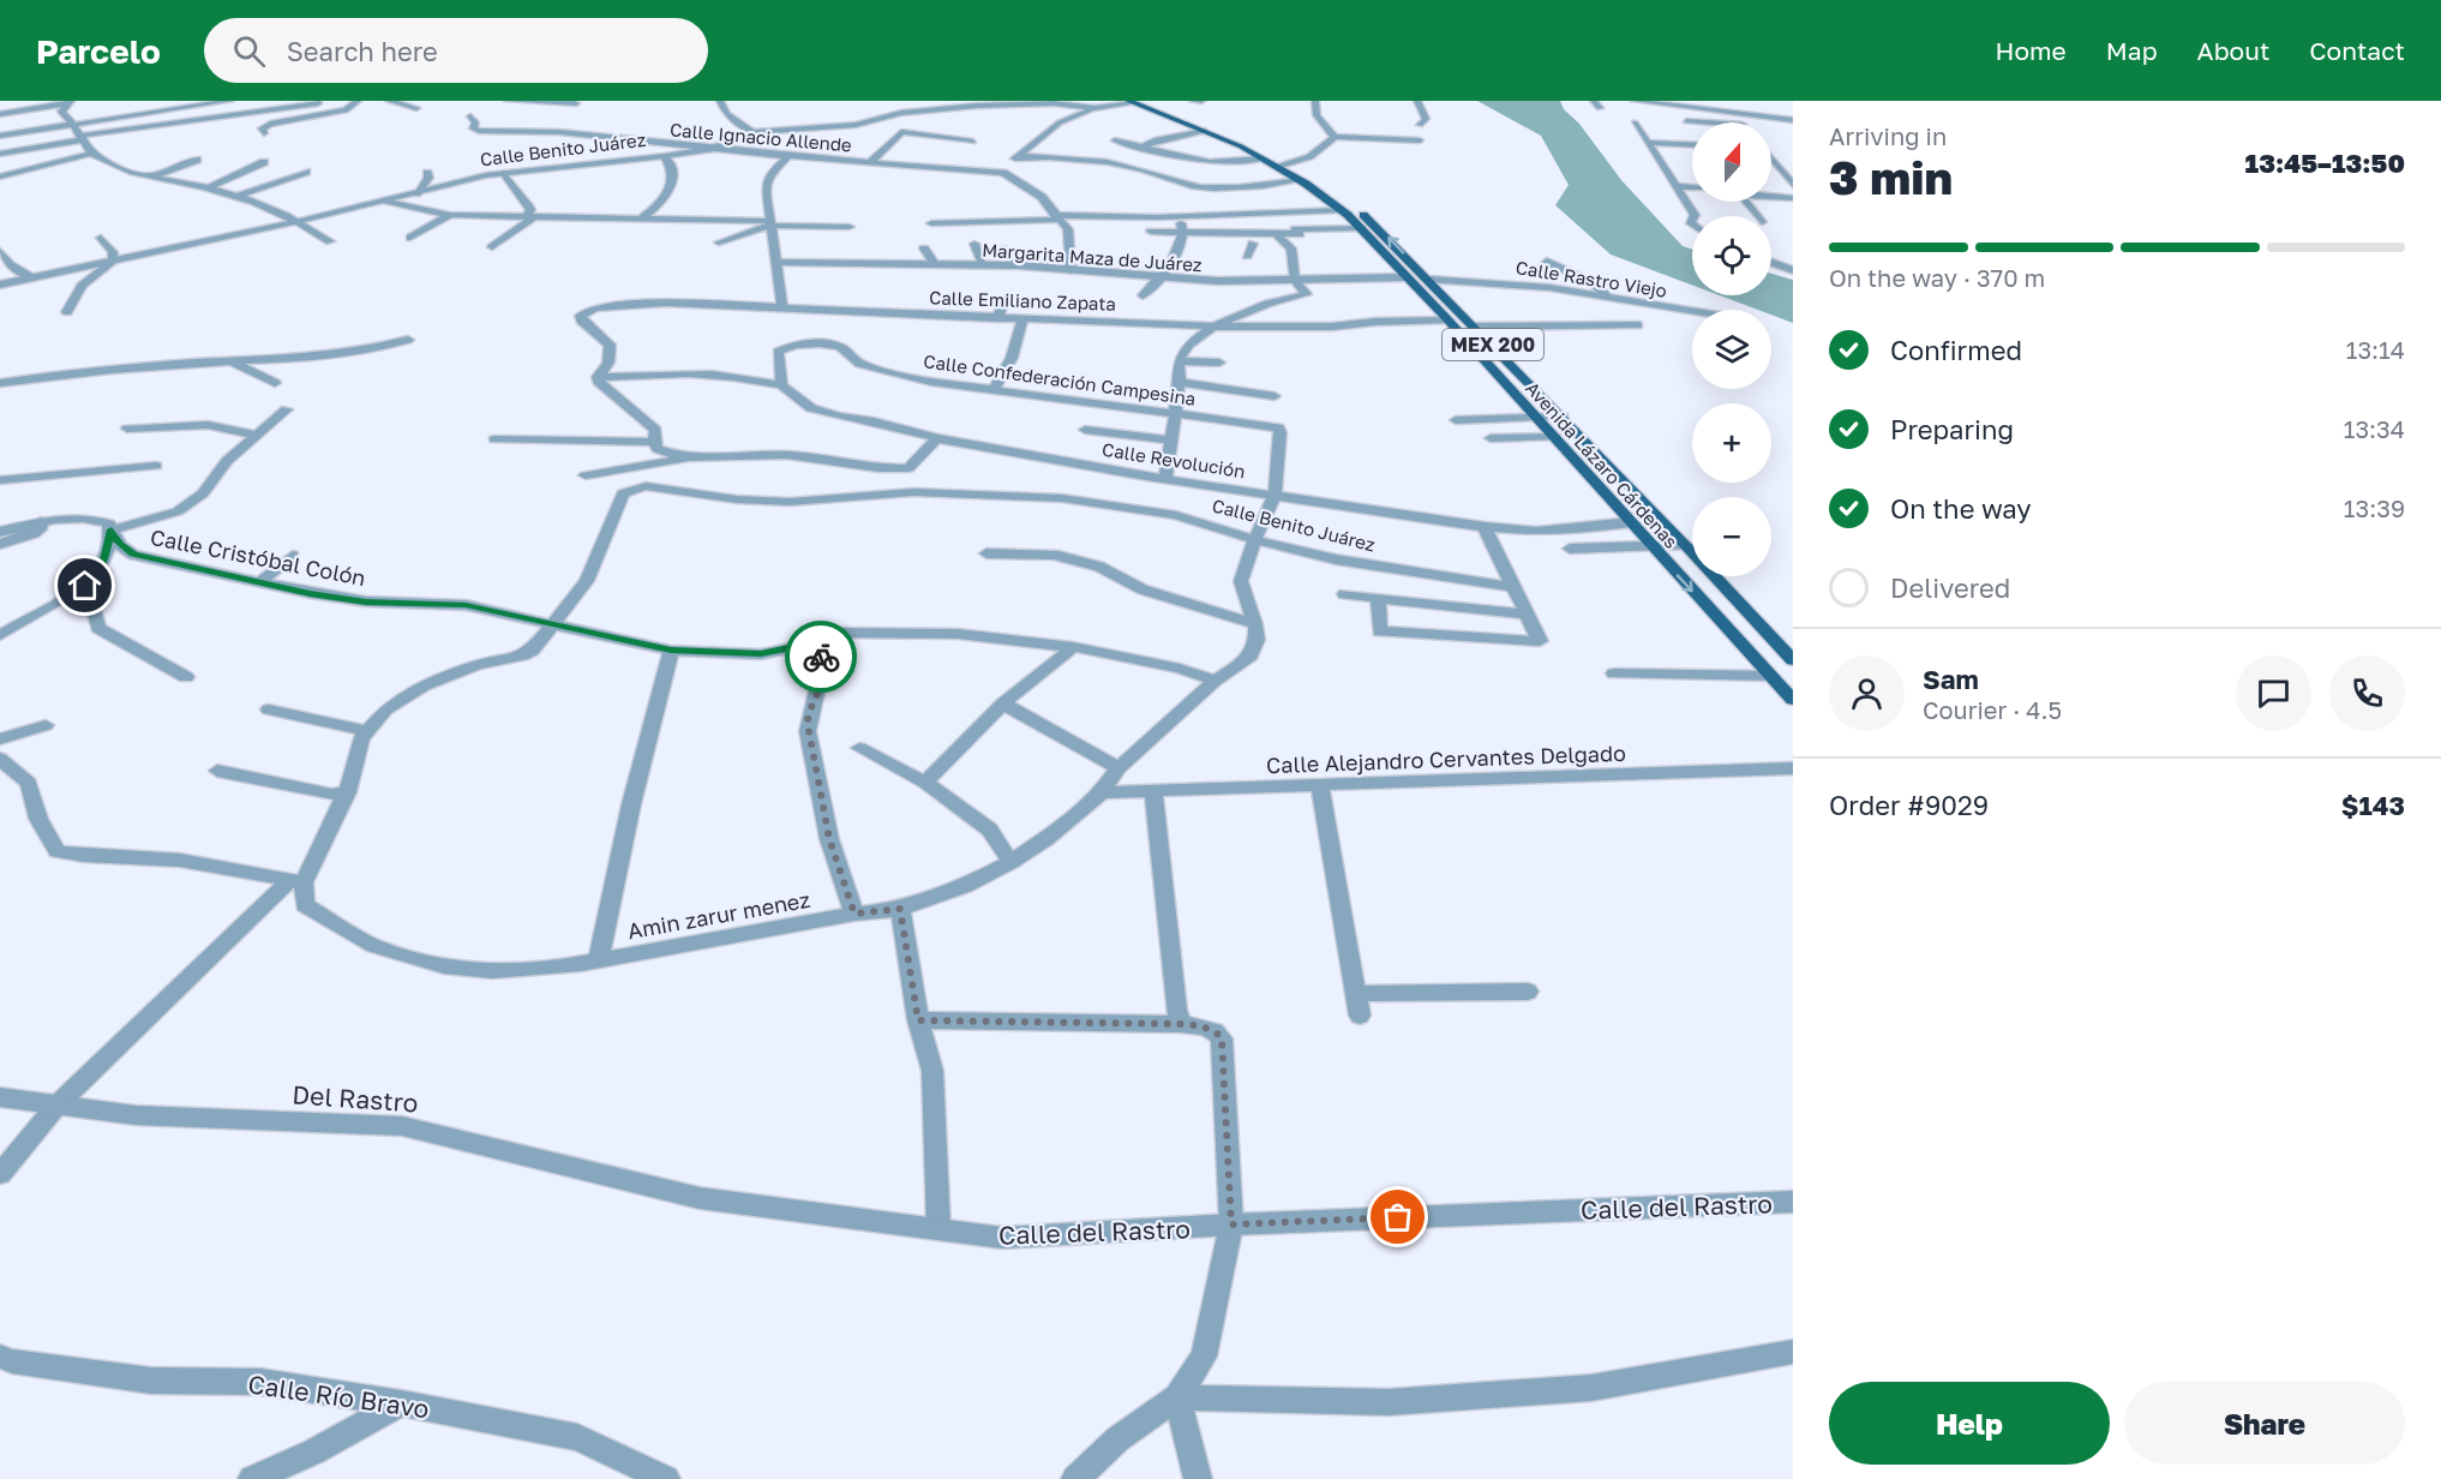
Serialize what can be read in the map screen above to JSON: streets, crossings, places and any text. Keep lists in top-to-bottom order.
{
  "streets": {
    "main road": ["MEX 200", "Avenida Lázaro Cárdenas"],
    "street": [
      "Calle Ignacio Allende",
      "Calle Benito Juárez",
      "Margarita Maza de Juárez",
      "Calle Rastro Viejo",
      "Calle Emiliano Zapata",
      "Calle Confederación Campesina",
      "Calle Revolución",
      "Calle Cristóbal Colón",
      "Calle Alejandro Cervantes Delgado",
      "Amin zarur menez",
      "Del Rastro",
      "Calle del Rastro",
      "Calle Río Bravo"
    ]
  },
  "crossings": [
    ["Calle Ignacio Allende", "Calle Benito Juárez"],
    ["Calle Benito Juárez", "Avenida Lázaro Cárdenas"],
    ["Calle Benito Juárez", "Calle Cristóbal Colón"],
    ["Margarita Maza de Juárez", "Avenida Lázaro Cárdenas"],
    ["Calle Rastro Viejo", "Avenida Lázaro Cárdenas"],
    ["Calle Emiliano Zapata", "Avenida Lázaro Cárdenas"],
    ["Calle Confederación Campesina", "Calle Revolución"],
    ["Calle Revolución", "Avenida Lázaro Cárdenas"],
    ["Calle Cristóbal Colón", "Amin zarur menez"],
    ["Calle Alejandro Cervantes Delgado", "Amin zarur menez"],
    ["Del Rastro", "Calle del Rastro"]
  ],
  "north": "top",
  "page": {
    "header": "Parcelo",
    "search": "Search here",
    "nav": [
      "Home",
      "Map",
      "About",
      "Contact"
    ],
    "heading": ["3 min", "Arriving in", "13:45–13:50"],
    "panel": [
      "Sam",
      "Courier · 4.5",
      "Order #9029",
      "$143"
    ],
    "map_buttons": ["+", "−"],
    "bar": "On the way · 370 m",
    "list": [
      ["Confirmed", "13:14"],
      ["Preparing", "13:34"],
      ["On the way", "13:39"],
      "Delivered"
    ],
    "buttons": ["Help", "Share"]
  }
}
